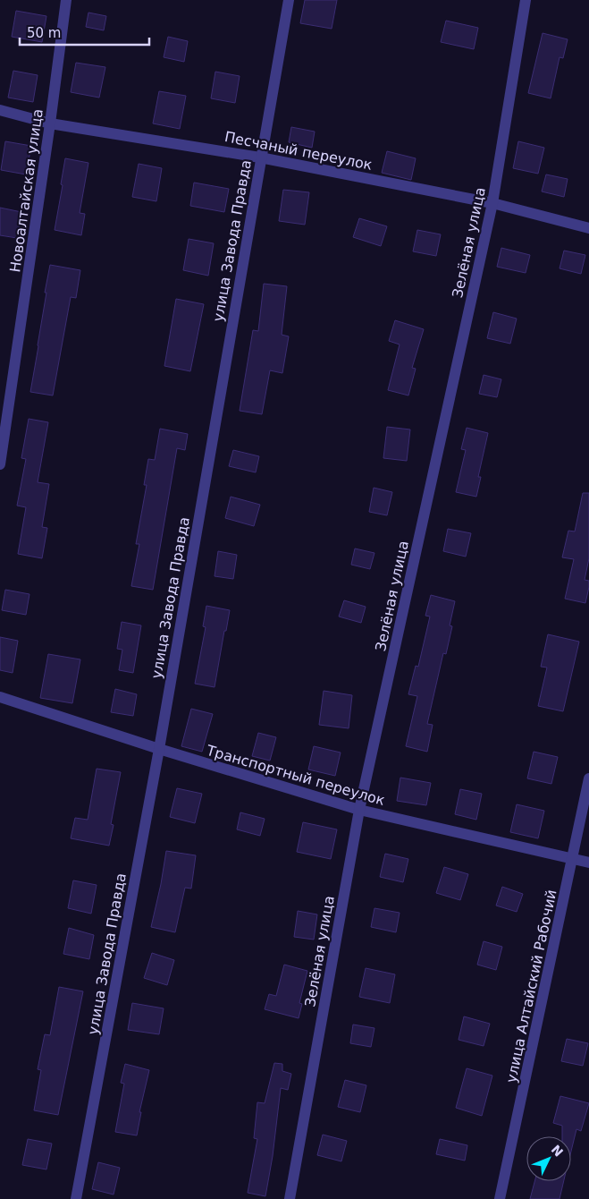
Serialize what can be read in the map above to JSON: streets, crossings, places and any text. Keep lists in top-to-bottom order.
{
  "streets": {
    "street": [
      "Песчаный переулок",
      "Новоалтайская улица",
      "улица Завода Правда",
      "Зелёная улица",
      "Транспортный переулок",
      "улица Алтайский Рабочий"
    ]
  },
  "crossings": [
    ["Песчаный переулок", "Новоалтайская улица"],
    ["Песчаный переулок", "улица Завода Правда"],
    ["Песчаный переулок", "Зелёная улица"],
    ["улица Завода Правда", "Транспортный переулок"],
    ["Зелёная улица", "Транспортный переулок"],
    ["Транспортный переулок", "улица Алтайский Рабочий"]
  ],
  "scale_bar": "50 m",
  "north": "top right"
}
